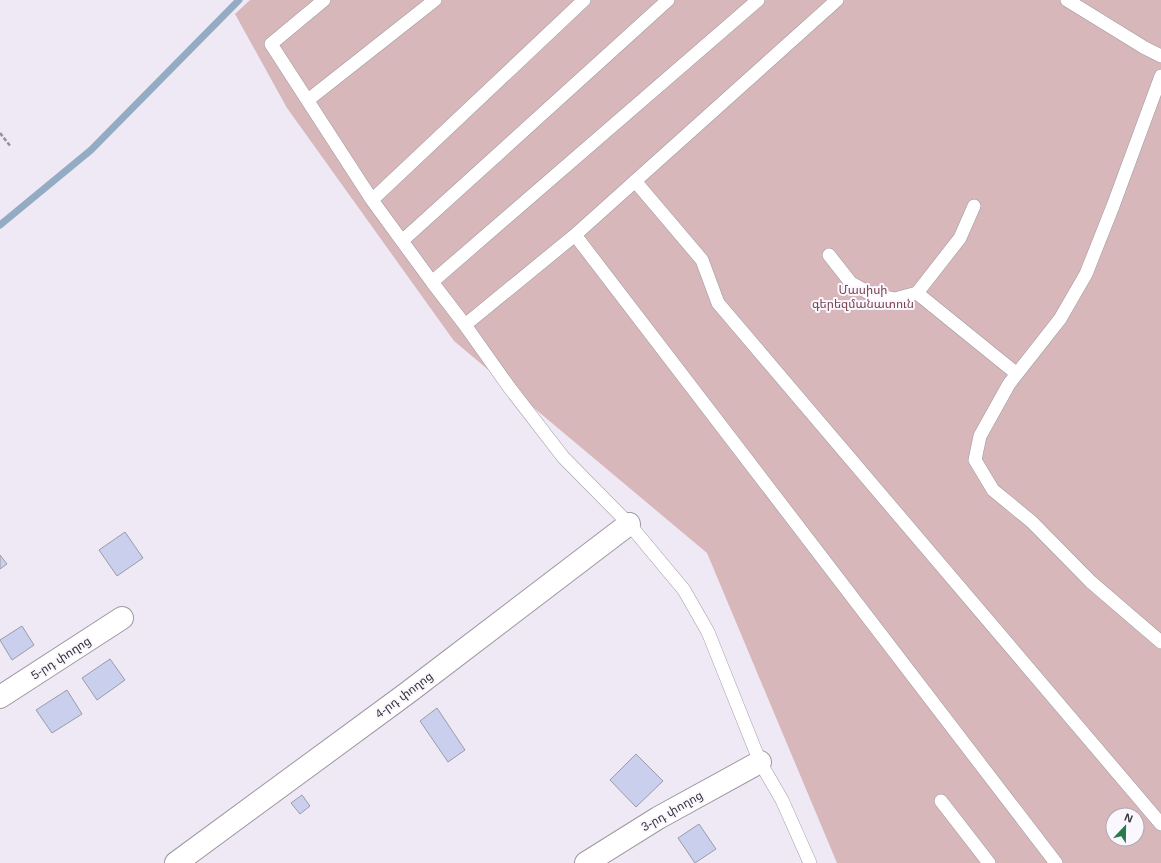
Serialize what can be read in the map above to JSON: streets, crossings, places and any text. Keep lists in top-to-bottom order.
{
  "streets": {
    "street": ["5-րդ փողոց", "4-րդ փողոց", "3-րդ փողոց"]
  },
  "parks": ["Մասիսի գերեզմանատուն"],
  "north": "top"
}
